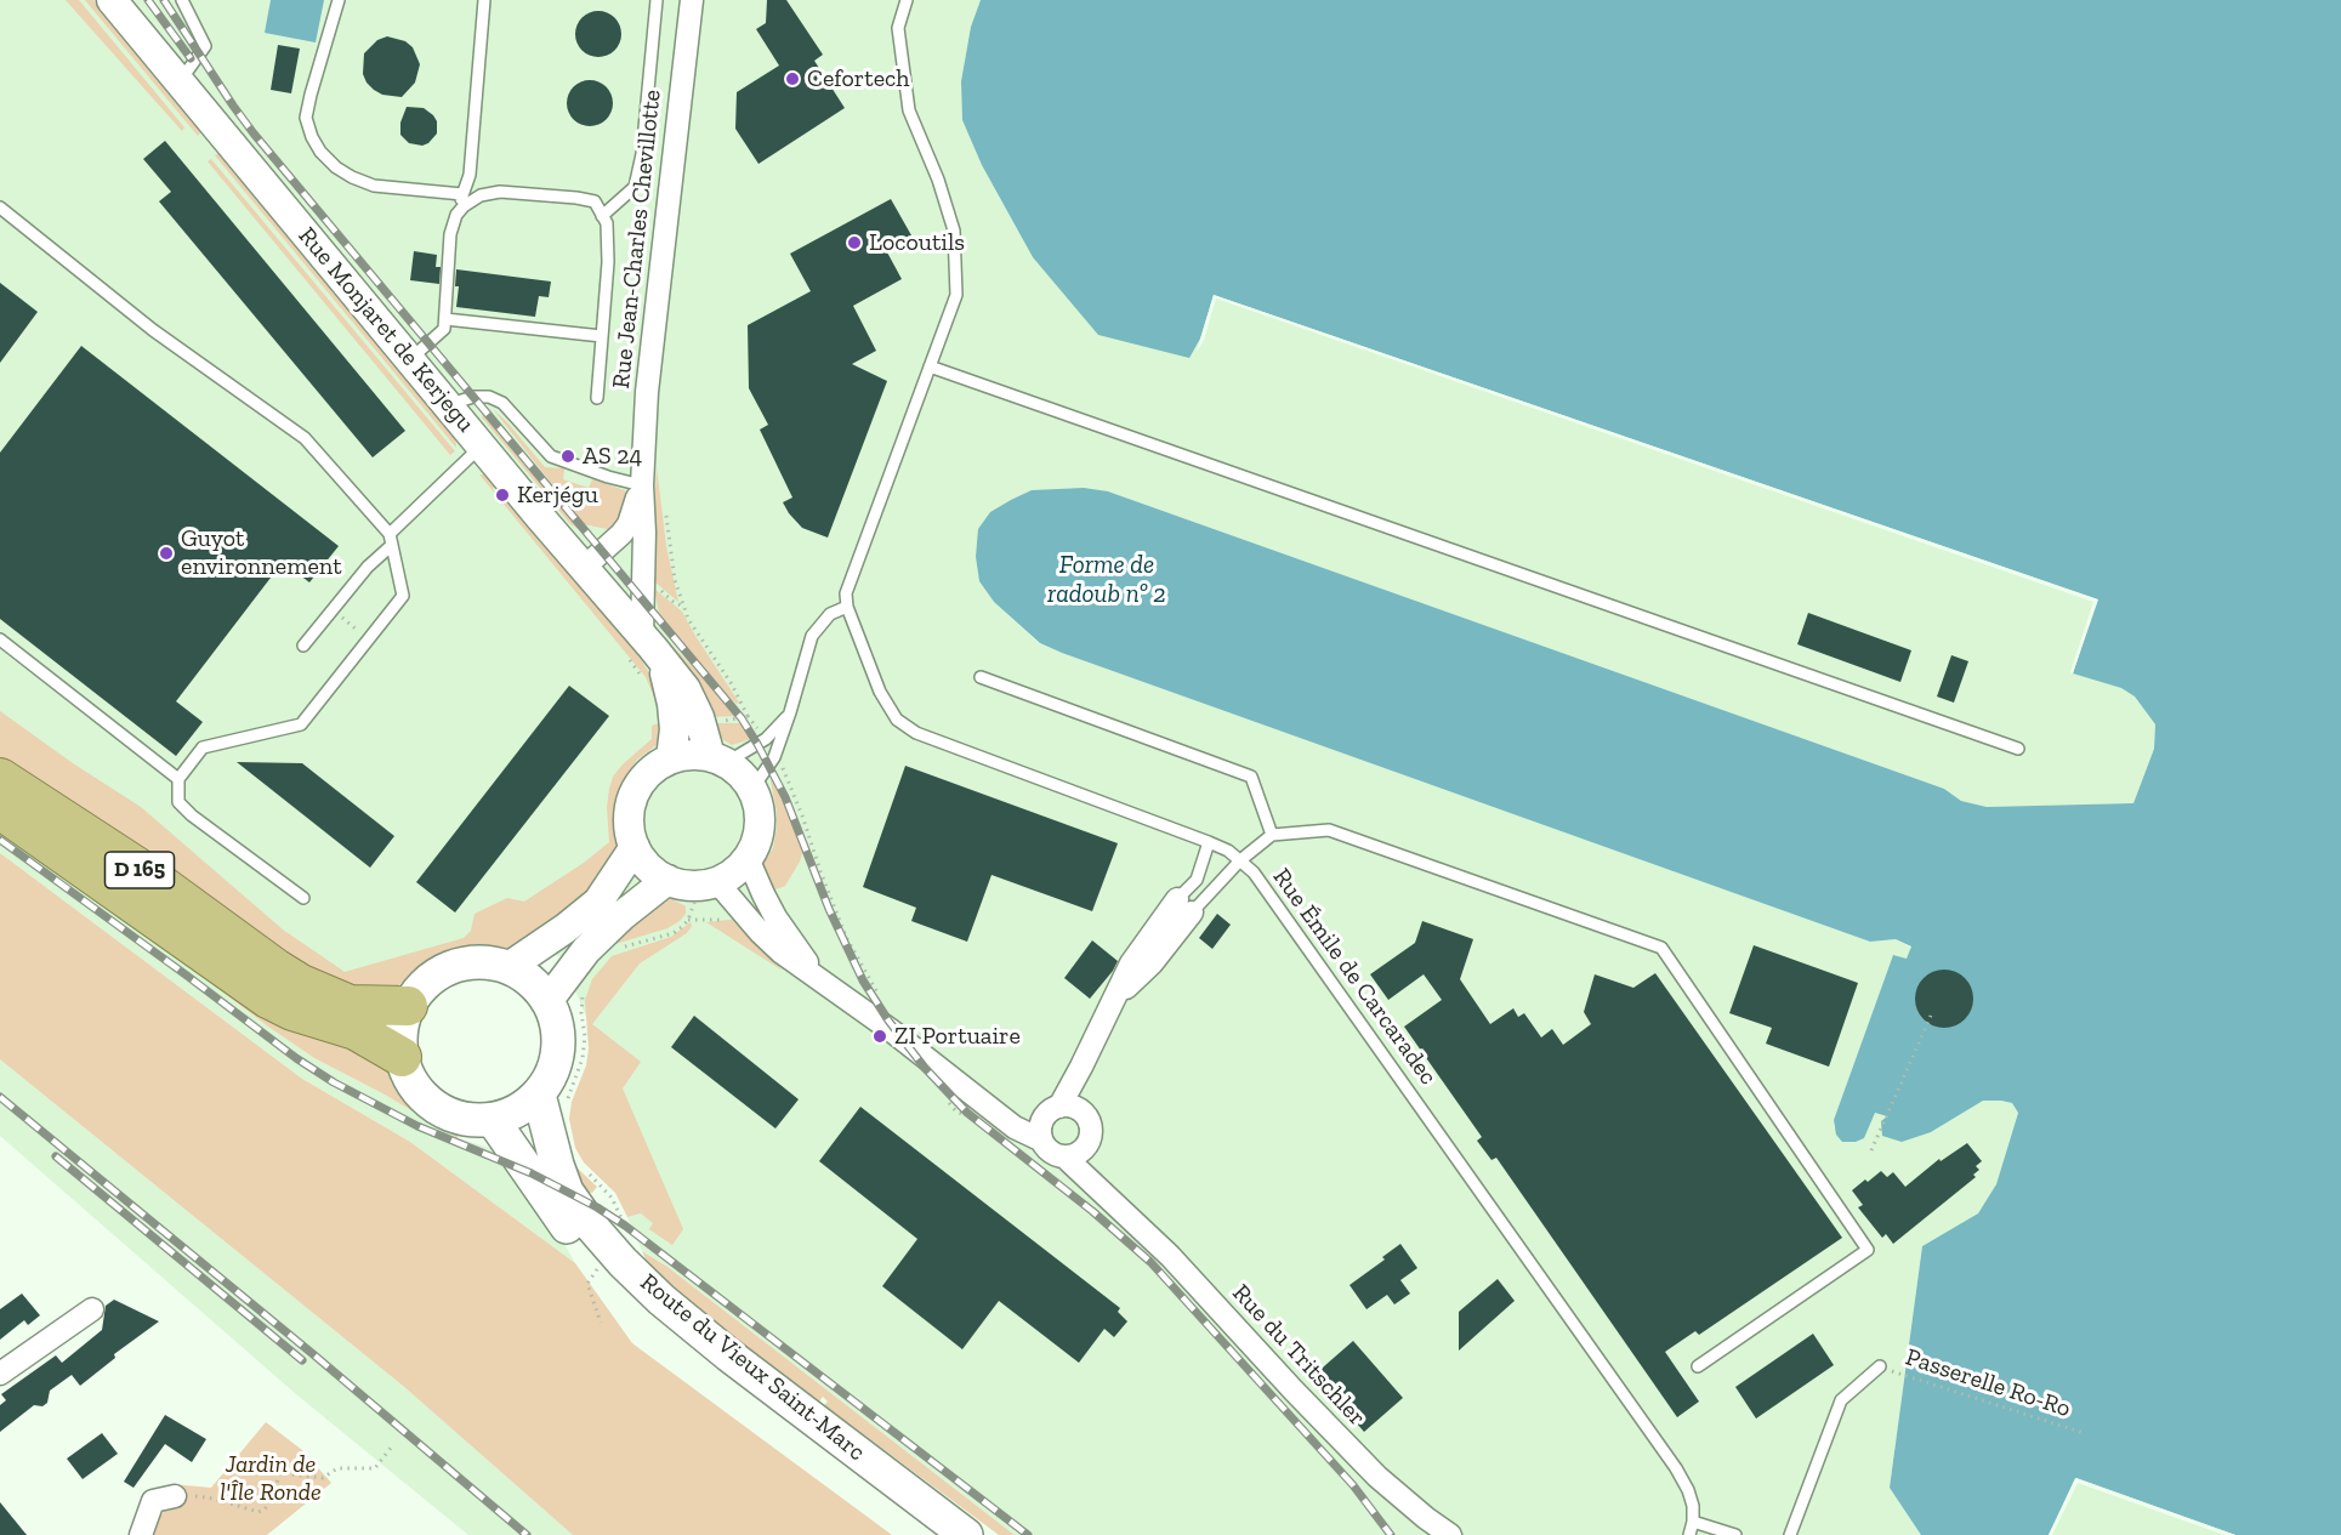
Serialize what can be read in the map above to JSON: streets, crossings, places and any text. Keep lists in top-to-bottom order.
{
  "streets": {
    "highway": ["D 165"],
    "main road": ["Route du Vieux Saint-Marc"],
    "street": ["Rue Jean-Charles Chevillotte", "Rue Monjaret de Kerjegu", "Rue du Tritschler"],
    "lane": ["Rue Émile de Carcaradec"],
    "path": ["Passerelle Ro-Ro"]
  },
  "crossings": [
    ["Rue Jean-Charles Chevillotte", "Rue Monjaret de Kerjegu"],
    ["D 165", "Route du Vieux Saint-Marc"]
  ],
  "water": ["Forme de radoub nº 2"],
  "parks": ["Jardin de l'Île Ronde"],
  "places": [
    "Cefortech",
    "Locoutils",
    "AS 24",
    "Kerjégu",
    "Guyot environnement",
    "ZI Portuaire"
  ]
}
